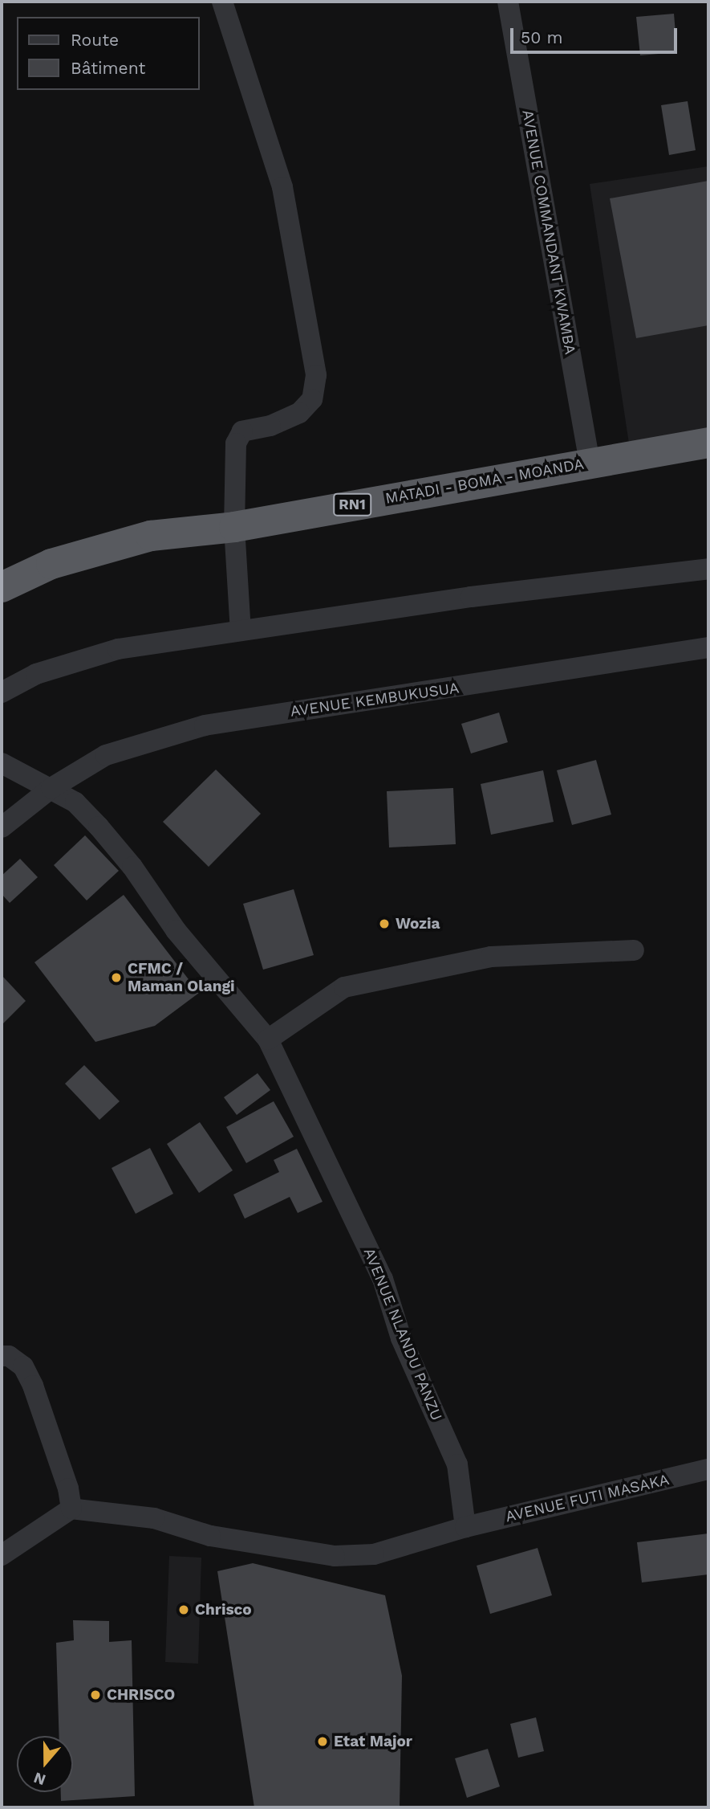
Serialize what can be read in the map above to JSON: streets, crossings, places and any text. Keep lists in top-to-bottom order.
{
  "streets": {
    "highway": ["MATADI - BOMA - MOANDA", "RN1"],
    "street": [
      "AVENUE COMMANDANT KWAMBA",
      "AVENUE KEMBUKUSUA",
      "AVENUE NLANDU PANZU",
      "AVENUE FUTI MASAKA"
    ]
  },
  "crossings": [
    ["AVENUE COMMANDANT KWAMBA", "MATADI - BOMA - MOANDA"],
    ["AVENUE KEMBUKUSUA", "AVENUE NLANDU PANZU"],
    ["AVENUE NLANDU PANZU", "AVENUE FUTI MASAKA"]
  ],
  "places": [
    "Wozia",
    "CFMC / Maman Olangi",
    "Chrisco",
    "CHRISCO",
    "Etat Major"
  ],
  "legend": ["Route", "Bâtiment"],
  "scale_bar": "50 m",
  "north": "bottom"
}
